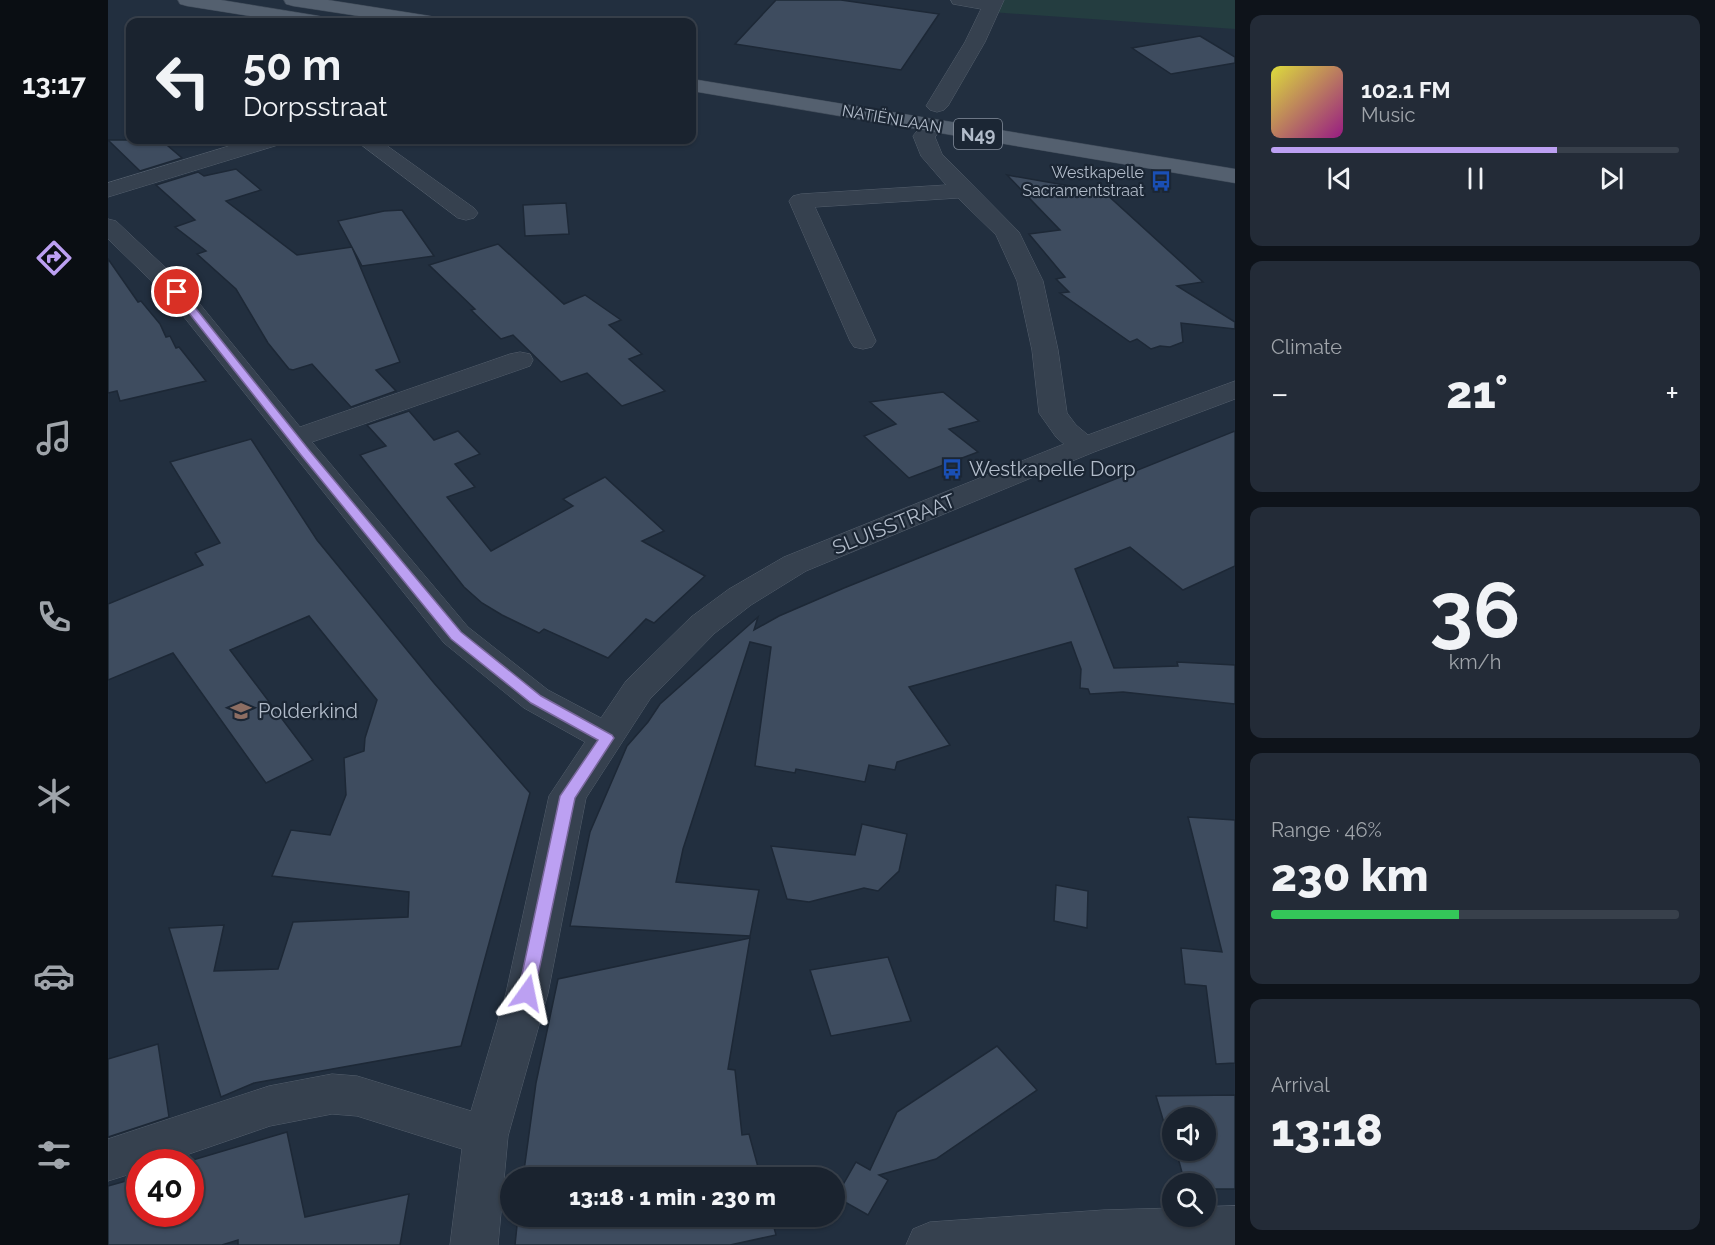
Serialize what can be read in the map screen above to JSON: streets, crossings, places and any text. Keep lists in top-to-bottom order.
{
  "streets": {
    "main road": ["NATIËNLAAN", "N49"],
    "street": ["SLUISSTRAAT"]
  },
  "places": {
    "bus stop": ["Westkapelle Sacramentstraat", "Westkapelle Dorp"],
    "school or university": ["Polderkind"]
  },
  "page": {
    "tabs": "13:17",
    "turn": ["50 m", "Dorpsstraat"],
    "song": ["102.1 FM", "Music"],
    "tile": [
      "Climate",
      ["36", "km/h"],
      ["Range · 46%", "230 km"],
      ["Arrival", "13:18"]
    ],
    "heat": ["−", "21°", "+"],
    "limit": "40",
    "trip": "13:18 · 1 min · 230 m"
  }
}
